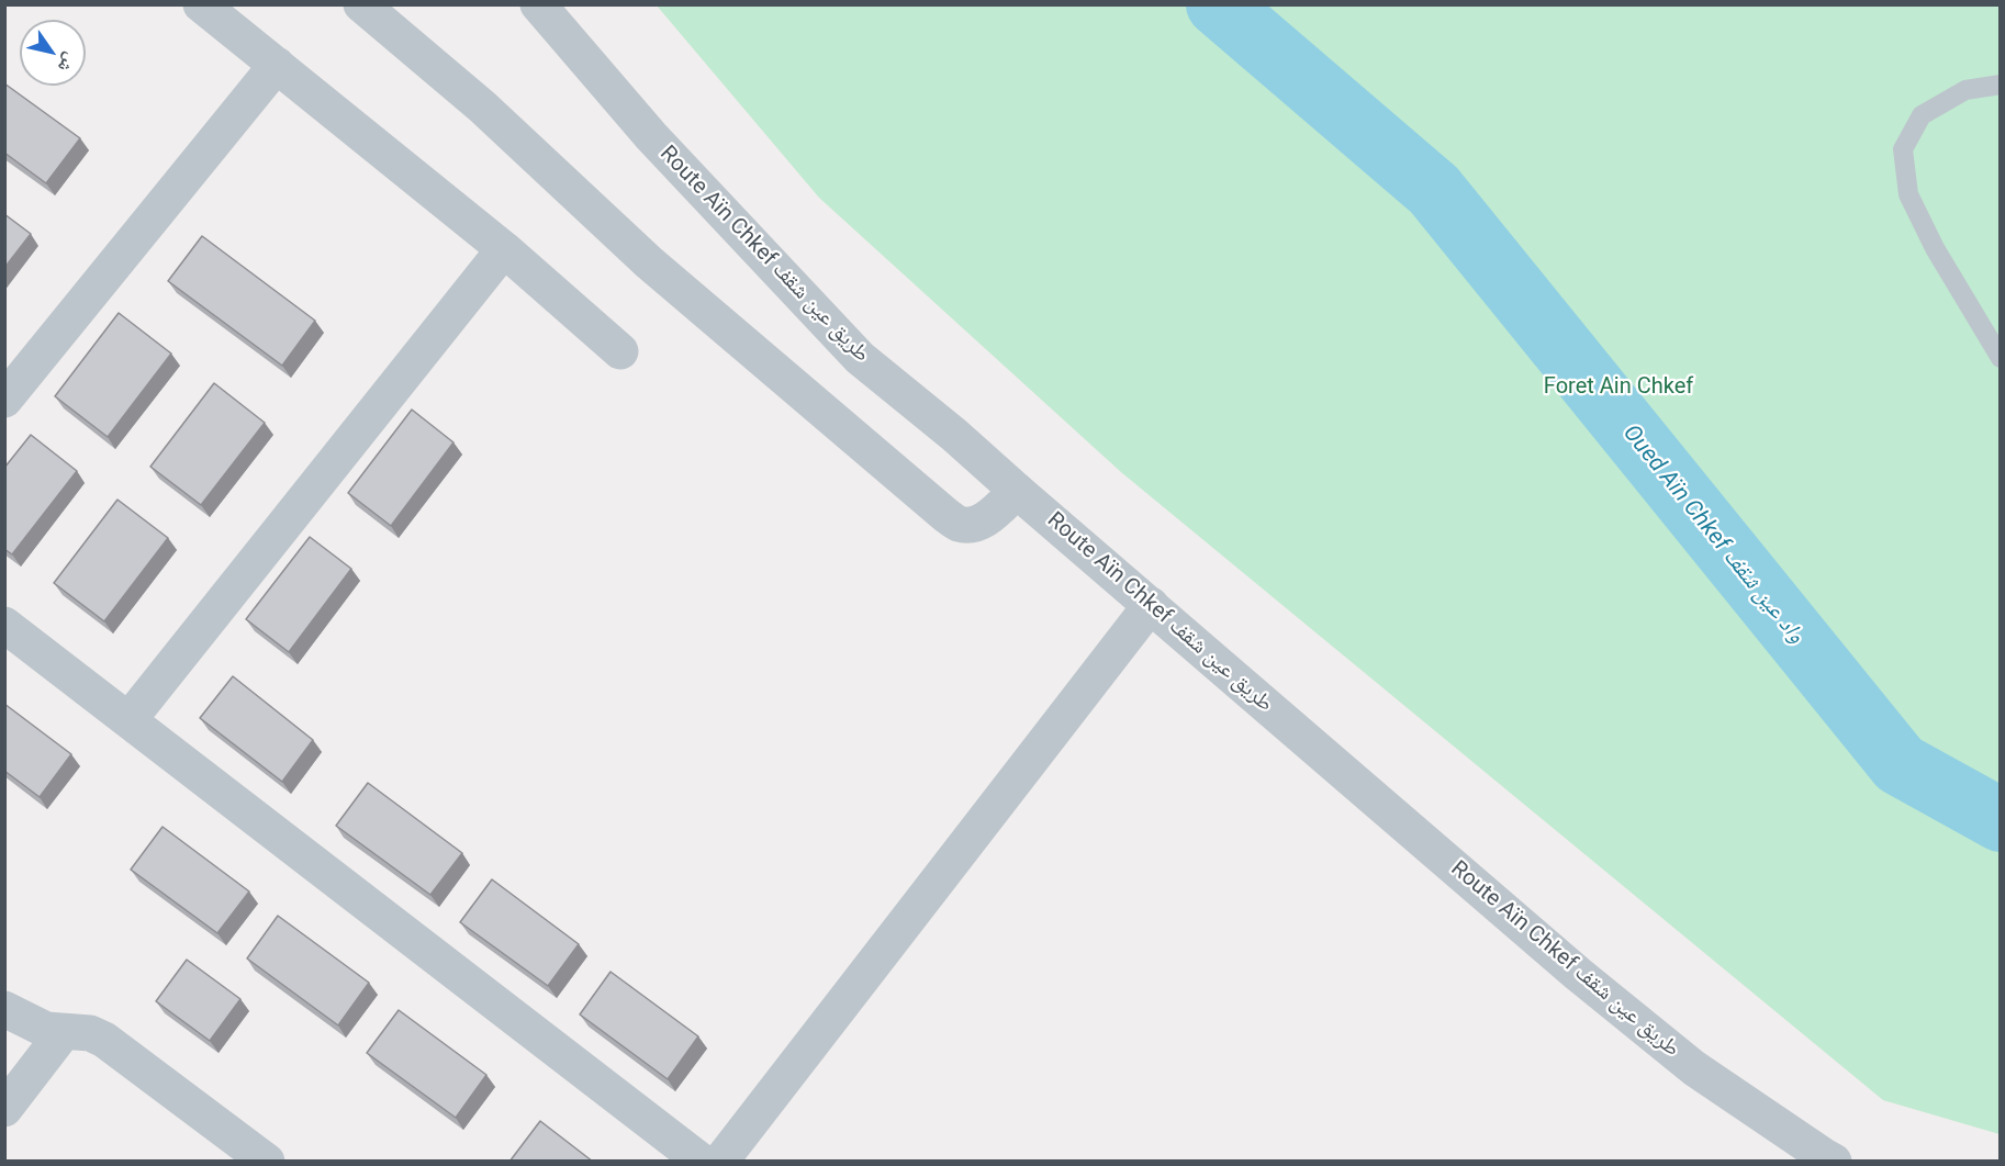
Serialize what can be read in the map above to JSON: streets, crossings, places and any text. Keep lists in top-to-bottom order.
{
  "streets": {
    "street": ["Route Aïn Chkef طريق عين شقف"]
  },
  "water": ["Oued Aïn Chkef واد عين شقف"],
  "parks": ["Foret Ain Chkef"],
  "north": "bottom right"
}
